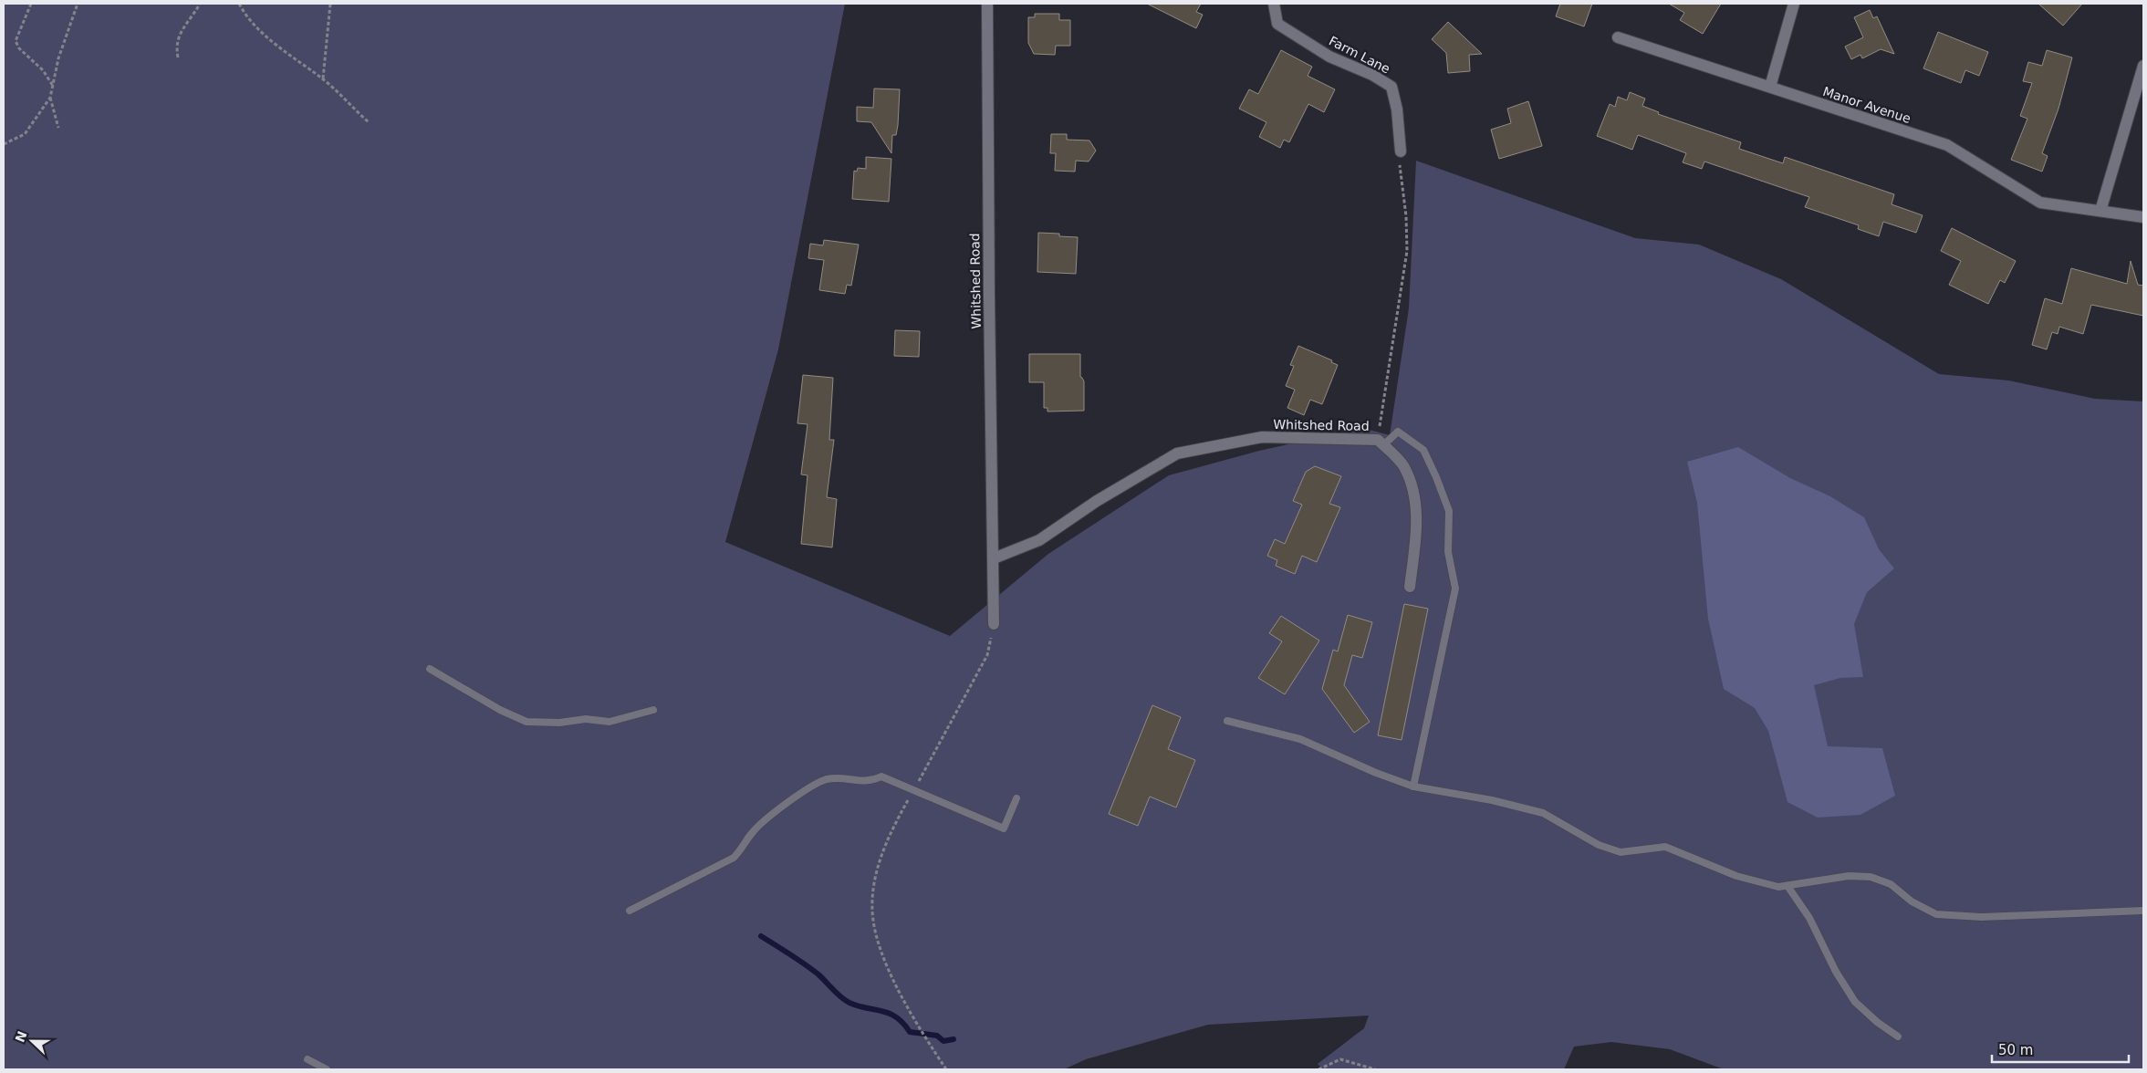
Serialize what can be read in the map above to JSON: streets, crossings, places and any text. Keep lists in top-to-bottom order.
{
  "streets": {
    "street": ["Farm Lane", "Manor Avenue", "Whitshed Road"]
  },
  "scale_bar": "50 m",
  "north": "left"
}
